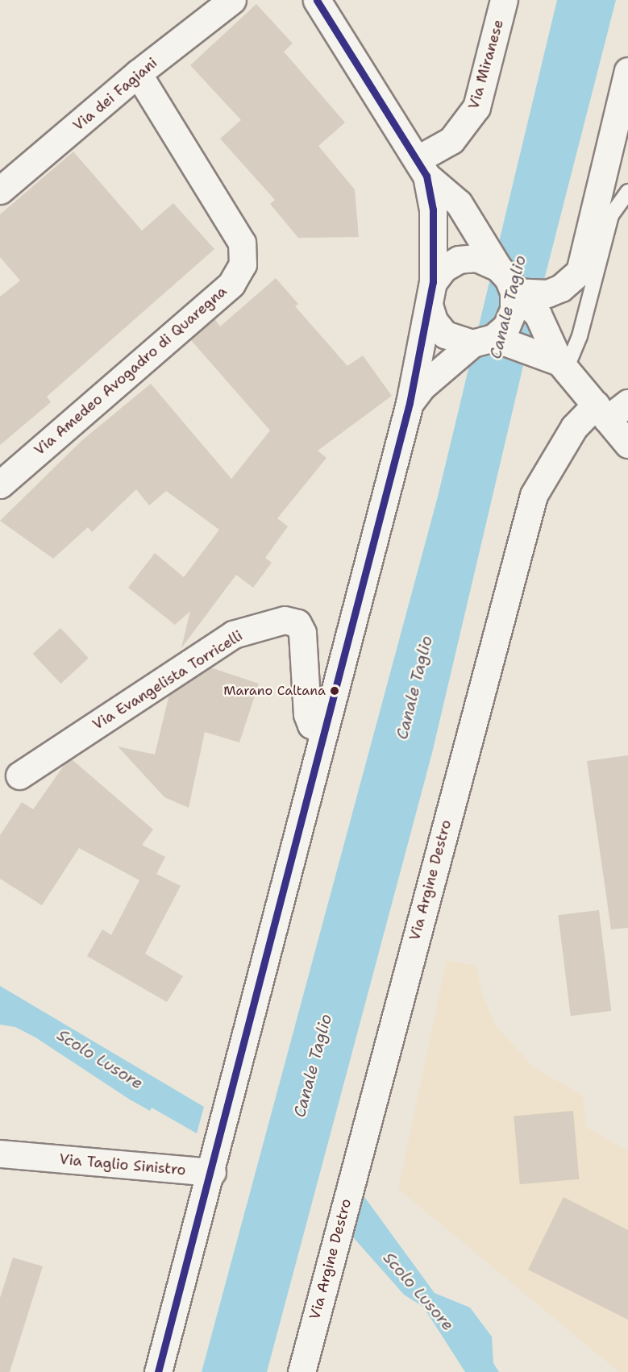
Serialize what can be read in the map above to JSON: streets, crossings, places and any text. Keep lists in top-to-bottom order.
{
  "streets": {
    "street": [
      "Via Miranese",
      "Via dei Fagiani",
      "Via Amedeo Avogadro di Quaregna",
      "Via Evangelista Torricelli",
      "Via Argine Destro",
      "Via Taglio Sinistro"
    ]
  },
  "crossings": [
    ["Via dei Fagiani", "Via Amedeo Avogadro di Quaregna"]
  ],
  "water": ["Canale Taglio", "Scolo Lusore"],
  "places": ["Marano Caltana"]
}
